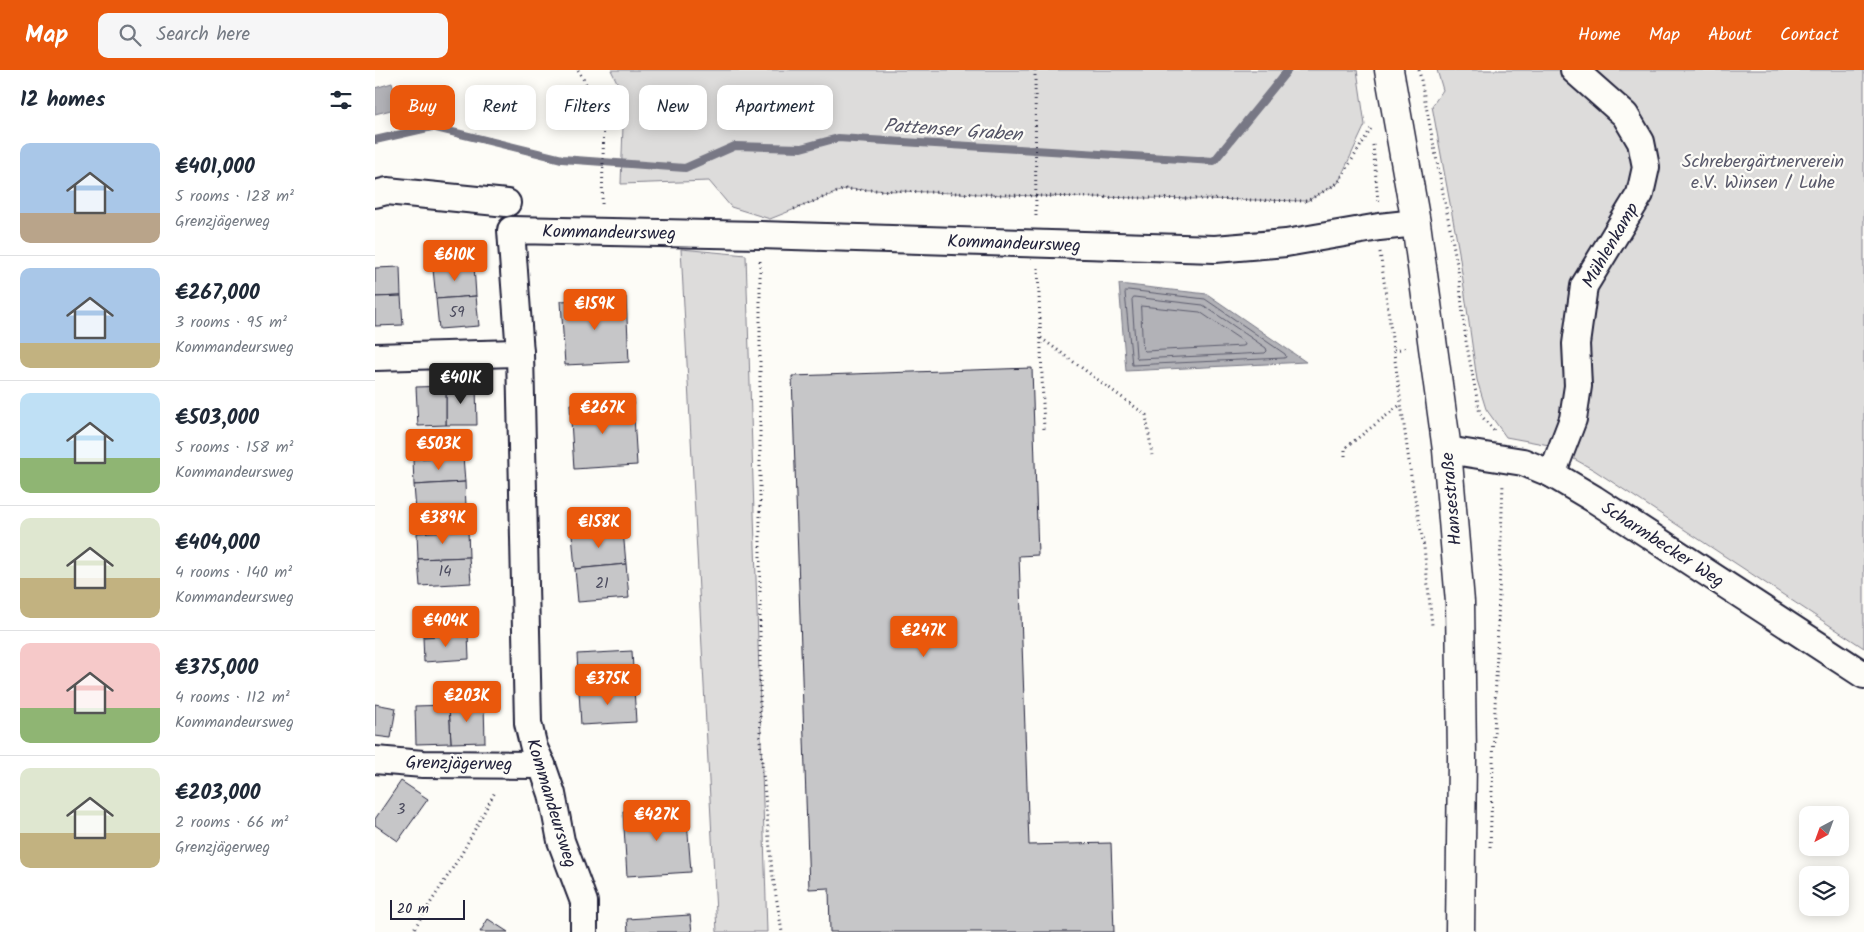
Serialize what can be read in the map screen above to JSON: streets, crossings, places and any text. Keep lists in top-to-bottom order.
{
  "streets": {
    "main road": ["Hansestraße"],
    "street": [
      "Kommandeursweg",
      "Mühlenkamp",
      "Scharmbecker Weg",
      "Grenzjägerweg"
    ]
  },
  "crossings": [
    ["Kommandeursweg", "Hansestraße"],
    ["Kommandeursweg", "Grenzjägerweg"],
    ["Mühlenkamp", "Scharmbecker Weg"],
    ["Hansestraße", "Scharmbecker Weg"]
  ],
  "water": ["Pattenser Graben"],
  "parks": ["Schrebergärtnerverein e.V. Winsen / Luhe"],
  "house_numbers": [
    "59",
    "14",
    "21",
    "3"
  ],
  "scale_bar": "20 m",
  "north": "bottom left",
  "page": {
    "header": "Map",
    "search": "Search here",
    "nav": [
      "Home",
      "Map",
      "About",
      "Contact"
    ],
    "heading": "12 homes",
    "chip": [
      "Buy",
      "Rent",
      "Filters",
      "New",
      "Apartment"
    ],
    "list": [
      {
        "name": "€401,000",
        "note": "5 rooms · 128 m² · Grenzjägerweg"
      },
      {
        "name": "€267,000",
        "note": "3 rooms · 95 m² · Kommandeursweg"
      },
      {
        "name": "€503,000",
        "note": "5 rooms · 158 m² · Kommandeursweg"
      },
      {
        "name": "€404,000",
        "note": "4 rooms · 140 m² · Kommandeursweg"
      },
      {
        "name": "€375,000",
        "note": "4 rooms · 112 m² · Kommandeursweg"
      },
      {
        "name": "€203,000",
        "note": "2 rooms · 66 m² · Grenzjägerweg"
      }
    ],
    "price": [
      "€610K",
      "€159K",
      "€401K",
      "€267K",
      "€503K",
      "€389K",
      "€158K",
      "€404K",
      "€247K",
      "€375K",
      "€203K",
      "€427K"
    ],
    "scale": "20 m"
  }
}
